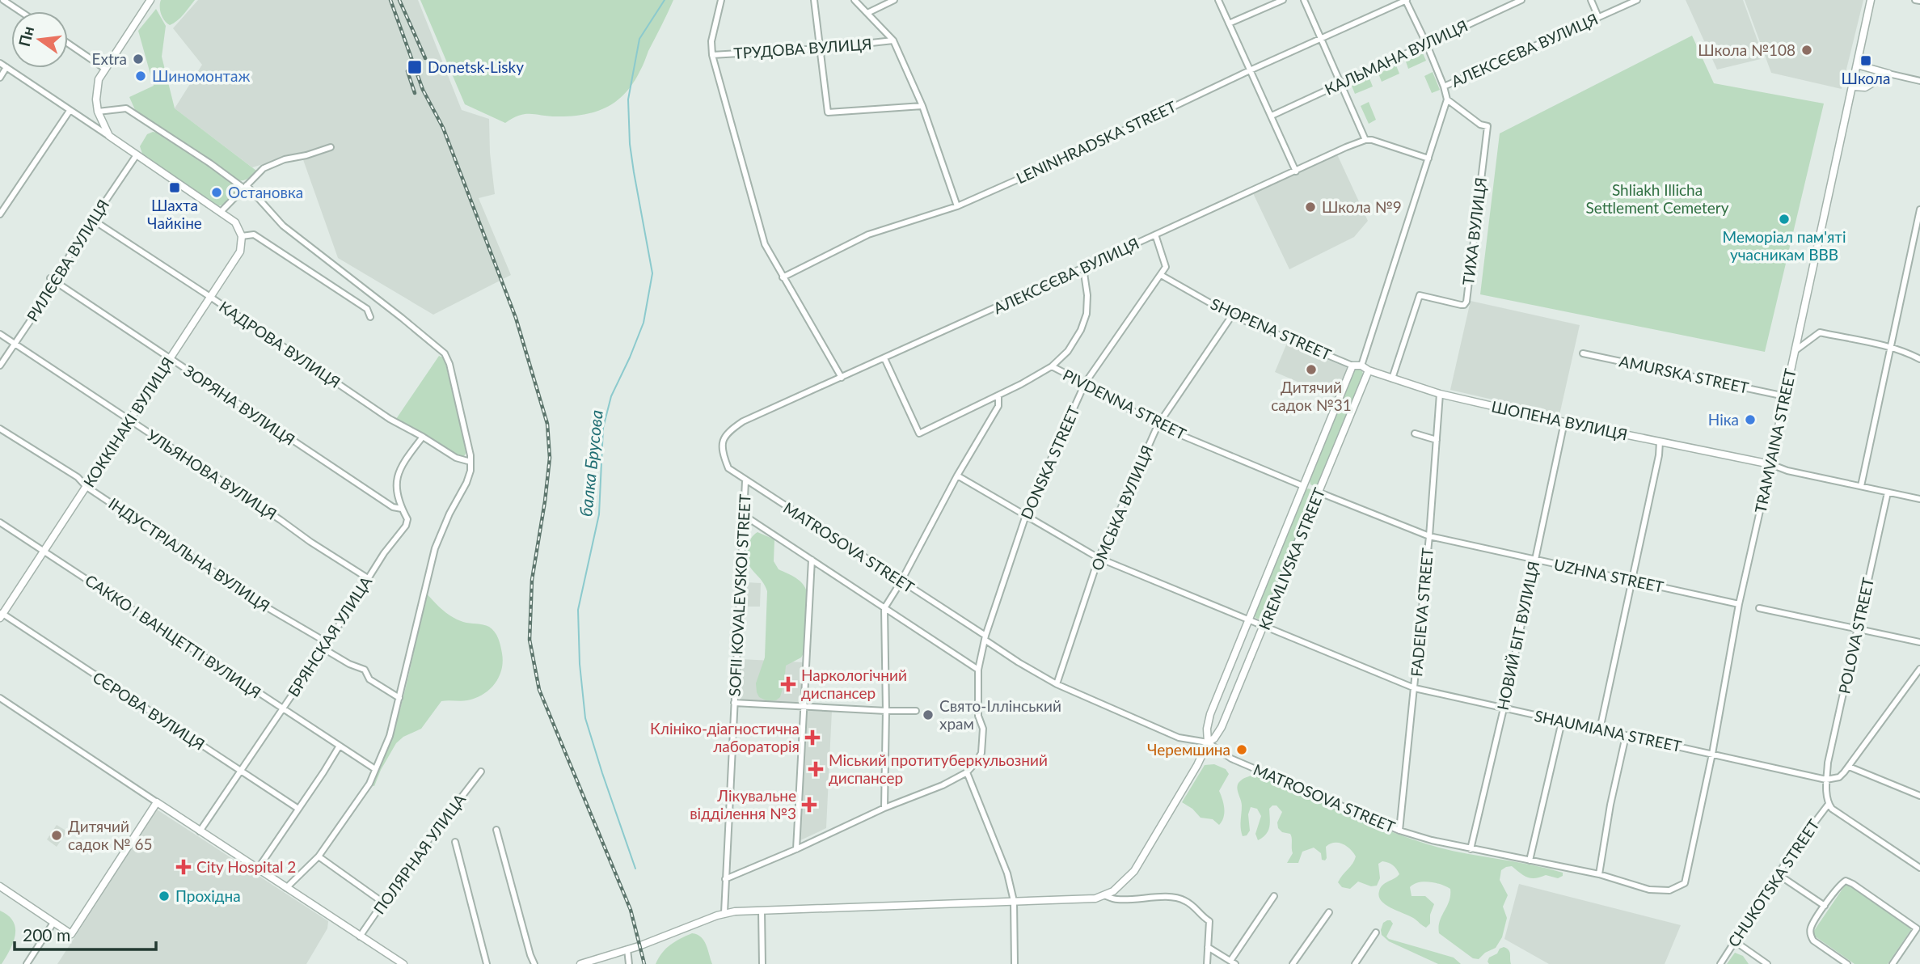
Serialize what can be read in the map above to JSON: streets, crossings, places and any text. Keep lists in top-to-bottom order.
{
  "streets": {
    "street": [
      "ТРУДОВА ВУЛИЦЯ",
      "АЛЕКСЄЄВА ВУЛИЦЯ",
      "КАЛЬМАНА ВУЛИЦЯ",
      "LENINHRADSKA STREET",
      "ТИХА ВУЛИЦЯ",
      "РИЛЄЄВА ВУЛИЦЯ",
      "SHOPENA STREET",
      "КАДРОВА ВУЛИЦЯ",
      "AMURSKA STREET",
      "PIVDENNA STREET",
      "ЗОРЯНА ВУЛИЦЯ",
      "ШОПЕНА ВУЛИЦЯ",
      "КОККІНАКІ ВУЛИЦЯ",
      "TRAMVAINA STREET",
      "DONSKA STREET",
      "УЛЬЯНОВА ВУЛИЦЯ",
      "ОМСЬКА ВУЛИЦЯ",
      "MATROSOVA STREET",
      "ІНДУСТРІАЛЬНА ВУЛИЦЯ",
      "KREMLIVSKA STREET",
      "UZHNA STREET",
      "SOFII KOVALEVSKOI STREET",
      "FADEIEVA STREET",
      "НОВИЙ БІТ ВУЛИЦЯ",
      "POLOVA STREET",
      "САККО І ВАНЦЕТТІ ВУЛИЦЯ",
      "БРЯНСКАЯ УЛИЦА",
      "СЄРОВА ВУЛИЦЯ",
      "SHAUMIANA STREET",
      "ПОЛЯРНАЯ УЛИЦА",
      "CHUKOTSKA STREET"
    ]
  },
  "crossings": [
    ["АЛЕКСЄЄВА ВУЛИЦЯ", "PIVDENNA STREET"],
    ["АЛЕКСЄЄВА ВУЛИЦЯ", "MATROSOVA STREET"],
    ["ТИХА ВУЛИЦЯ", "ШОПЕНА ВУЛИЦЯ"],
    ["РИЛЄЄВА ВУЛИЦЯ", "КАДРОВА ВУЛИЦЯ"],
    ["РИЛЄЄВА ВУЛИЦЯ", "ЗОРЯНА ВУЛИЦЯ"],
    ["РИЛЄЄВА ВУЛИЦЯ", "УЛЬЯНОВА ВУЛИЦЯ"],
    ["SHOPENA STREET", "DONSKA STREET"],
    ["SHOPENA STREET", "ОМСЬКА ВУЛИЦЯ"],
    ["SHOPENA STREET", "KREMLIVSKA STREET"],
    ["КАДРОВА ВУЛИЦЯ", "КОККІНАКІ ВУЛИЦЯ"],
    ["КАДРОВА ВУЛИЦЯ", "БРЯНСКАЯ УЛИЦА"],
    ["AMURSKA STREET", "TRAMVAINA STREET"],
    ["PIVDENNA STREET", "DONSKA STREET"],
    ["PIVDENNA STREET", "ОМСЬКА ВУЛИЦЯ"],
    ["PIVDENNA STREET", "KREMLIVSKA STREET"],
    ["ЗОРЯНА ВУЛИЦЯ", "КОККІНАКІ ВУЛИЦЯ"],
    ["ЗОРЯНА ВУЛИЦЯ", "БРЯНСКАЯ УЛИЦА"],
    ["ШОПЕНА ВУЛИЦЯ", "TRAMVAINA STREET"],
    ["ШОПЕНА ВУЛИЦЯ", "KREMLIVSKA STREET"],
    ["ШОПЕНА ВУЛИЦЯ", "FADEIEVA STREET"],
    ["ШОПЕНА ВУЛИЦЯ", "НОВИЙ БІТ ВУЛИЦЯ"],
    ["КОККІНАКІ ВУЛИЦЯ", "УЛЬЯНОВА ВУЛИЦЯ"],
    ["КОККІНАКІ ВУЛИЦЯ", "ІНДУСТРІАЛЬНА ВУЛИЦЯ"],
    ["КОККІНАКІ ВУЛИЦЯ", "САККО І ВАНЦЕТТІ ВУЛИЦЯ"],
    ["КОККІНАКІ ВУЛИЦЯ", "СЄРОВА ВУЛИЦЯ"],
    ["TRAMVAINA STREET", "MATROSOVA STREET"],
    ["TRAMVAINA STREET", "UZHNA STREET"],
    ["TRAMVAINA STREET", "SHAUMIANA STREET"],
    ["DONSKA STREET", "MATROSOVA STREET"],
    ["УЛЬЯНОВА ВУЛИЦЯ", "БРЯНСКАЯ УЛИЦА"],
    ["ОМСЬКА ВУЛИЦЯ", "MATROSOVA STREET"],
    ["MATROSOVA STREET", "KREMLIVSKA STREET"],
    ["MATROSOVA STREET", "SOFII KOVALEVSKOI STREET"],
    ["MATROSOVA STREET", "FADEIEVA STREET"],
    ["MATROSOVA STREET", "НОВИЙ БІТ ВУЛИЦЯ"],
    ["ІНДУСТРІАЛЬНА ВУЛИЦЯ", "БРЯНСКАЯ УЛИЦА"],
    ["KREMLIVSKA STREET", "UZHNA STREET"],
    ["KREMLIVSKA STREET", "SHAUMIANA STREET"],
    ["UZHNA STREET", "FADEIEVA STREET"],
    ["UZHNA STREET", "НОВИЙ БІТ ВУЛИЦЯ"],
    ["FADEIEVA STREET", "SHAUMIANA STREET"],
    ["НОВИЙ БІТ ВУЛИЦЯ", "SHAUMIANA STREET"],
    ["POLOVA STREET", "SHAUMIANA STREET"],
    ["САККО І ВАНЦЕТТІ ВУЛИЦЯ", "БРЯНСКАЯ УЛИЦА"],
    ["БРЯНСКАЯ УЛИЦА", "СЄРОВА ВУЛИЦЯ"]
  ],
  "water": ["балка Брусова"],
  "parks": ["Shliakh Illicha Settlement Cemetery"],
  "places": {
    "other": [
      "Школа №108",
      "Extra",
      "Шиномонтаж",
      "Остановка",
      "Школа №9",
      "Меморіал пам'яті учасникам ВВВ",
      "Дитячий садок №31",
      "Ніка",
      "Свято-Іллінський храм",
      "Черемшина",
      "Дитячий садок № 65",
      "Прохідна"
    ],
    "transit": ["Школа", "Donetsk-Lisky", "Шахта Чайкіне"],
    "health": [
      "Наркологічний диспансер",
      "Клініко-діагностична лабораторія",
      "Міський протитуберкульозний диспансер",
      "Лікувальне відділення №3",
      "City Hospital 2"
    ]
  },
  "scale_bar": "200 m",
  "north": "left"
}
